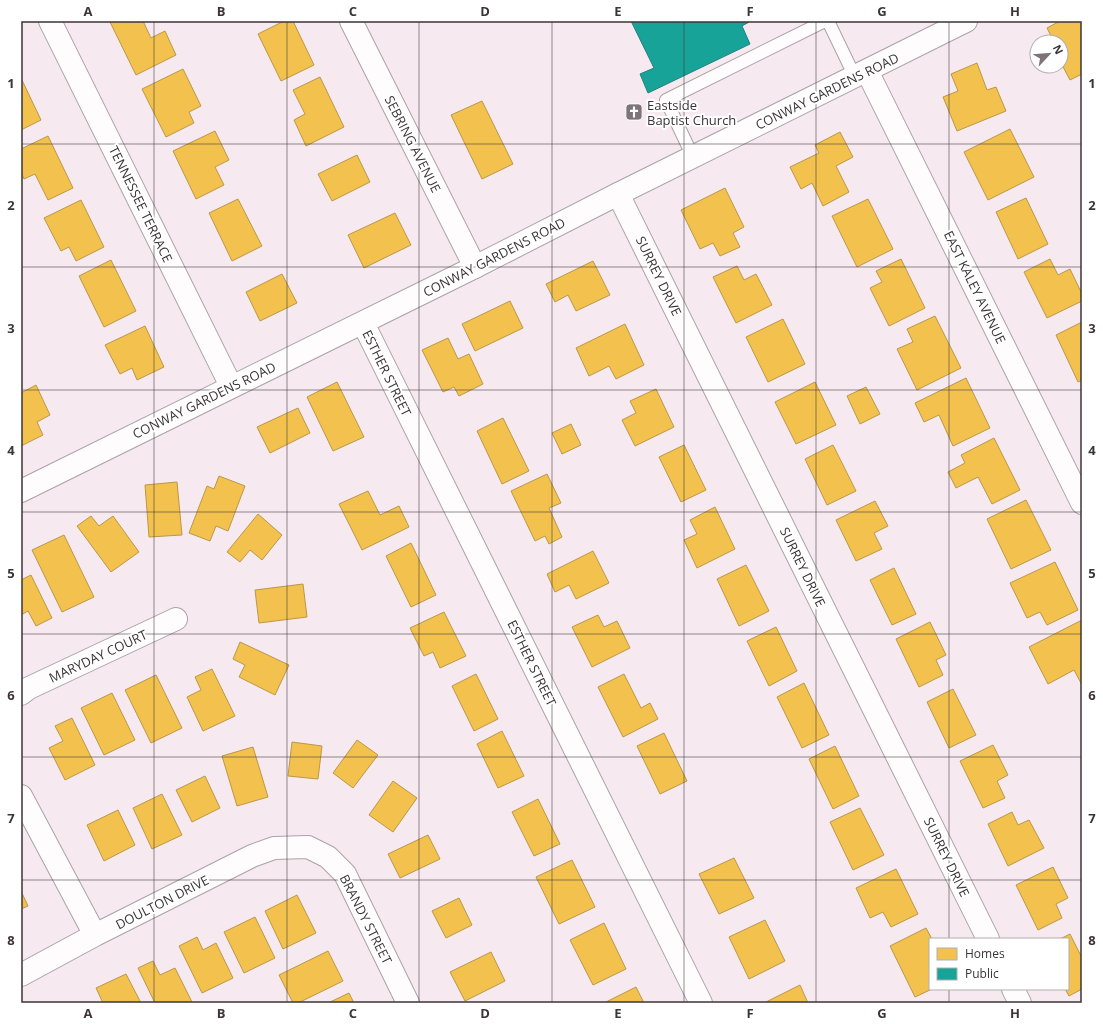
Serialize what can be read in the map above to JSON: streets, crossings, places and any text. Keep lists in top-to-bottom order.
{
  "streets": {
    "street": [
      "CONWAY GARDENS ROAD",
      "SEBRING AVENUE",
      "TENNESSEE TERRACE",
      "SURREY DRIVE",
      "EAST KALEY AVENUE",
      "ESTHER STREET",
      "MARYDAY COURT",
      "DOULTON DRIVE",
      "BRANDY STREET"
    ]
  },
  "crossings": [
    ["CONWAY GARDENS ROAD", "SEBRING AVENUE"],
    ["CONWAY GARDENS ROAD", "TENNESSEE TERRACE"],
    ["CONWAY GARDENS ROAD", "SURREY DRIVE"],
    ["CONWAY GARDENS ROAD", "EAST KALEY AVENUE"],
    ["CONWAY GARDENS ROAD", "ESTHER STREET"],
    ["DOULTON DRIVE", "BRANDY STREET"]
  ],
  "places": {
    "church": ["Eastside Baptist Church"]
  },
  "legend": ["Homes", "Public"],
  "north": "top right",
  "grid": {
    "columns": [
      "A",
      "B",
      "C",
      "D",
      "E",
      "F",
      "G",
      "H"
    ],
    "rows": [
      "1",
      "2",
      "3",
      "4",
      "5",
      "6",
      "7",
      "8"
    ]
  }
}
